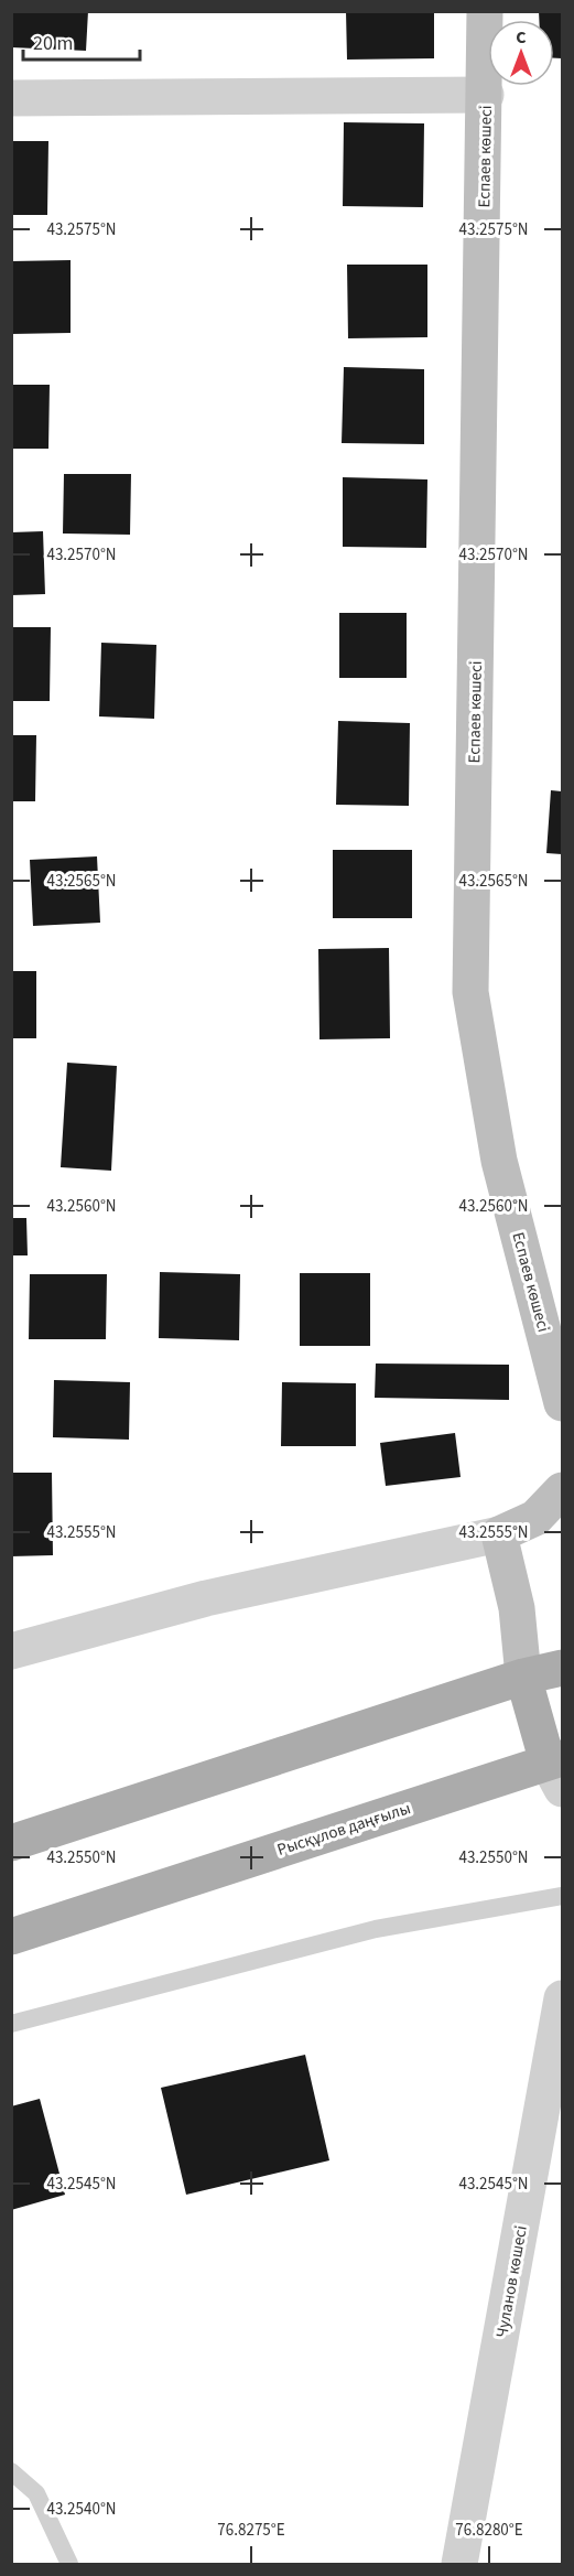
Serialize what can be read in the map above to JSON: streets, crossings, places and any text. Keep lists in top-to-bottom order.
{
  "streets": {
    "main road": ["Рысқұлов даңғылы"],
    "street": ["Еспаев көшесі", "Чуланов көшесі"]
  },
  "scale_bar": "20 m",
  "north": "top",
  "coordinates": [
    "43.2575°N",
    "43.2570°N",
    "43.2565°N",
    "43.2560°N",
    "43.2555°N",
    "43.2550°N",
    "43.2545°N",
    "43.2540°N",
    "76.8275°E",
    "76.8280°E"
  ]
}
